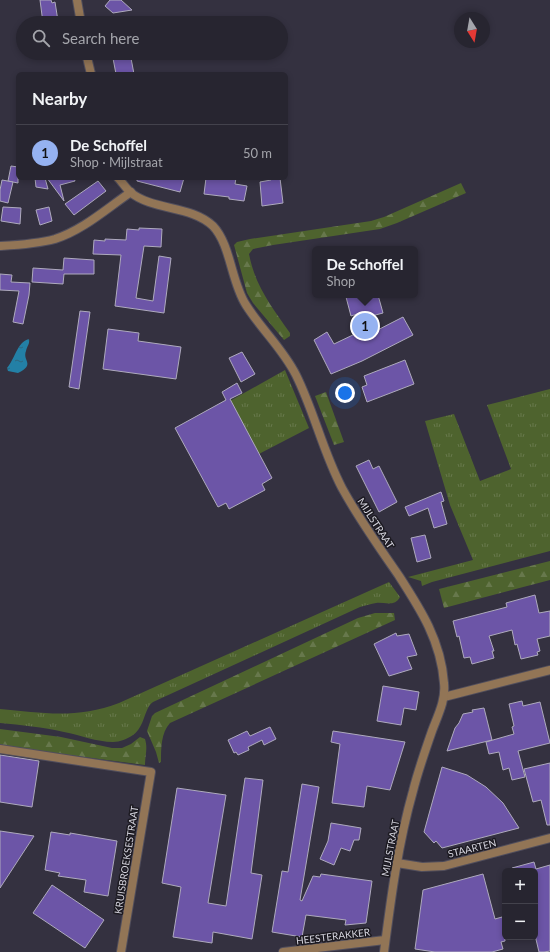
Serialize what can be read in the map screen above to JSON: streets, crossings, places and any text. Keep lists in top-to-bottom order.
{
  "streets": {
    "street": [
      "MIJLSTRAAT",
      "STAARTEN",
      "KRUISBROEKSESTRAAT",
      "HEESTERAKKER"
    ]
  },
  "crossings": [
    ["MIJLSTRAAT", "STAARTEN"],
    ["MIJLSTRAAT", "HEESTERAKKER"]
  ],
  "north": "bottom",
  "page": {
    "search": "Search here",
    "heading": "Nearby",
    "list": [
      {
        "mark": "1",
        "name": "De Schoffel",
        "note": "Shop · Mijlstraat",
        "value": "50 m"
      }
    ],
    "popup": ["De Schoffel", "Shop"],
    "pins": "1",
    "map_buttons": ["+", "−"]
  }
}
